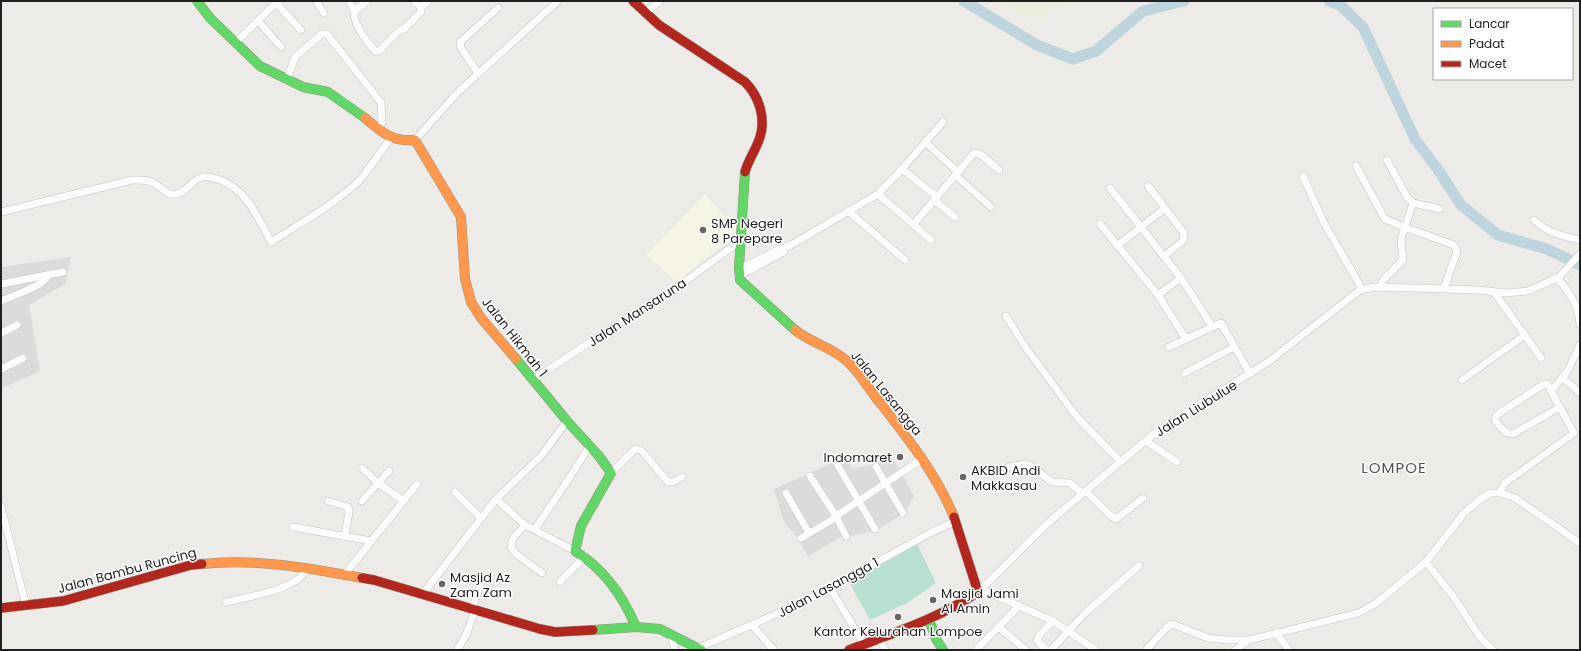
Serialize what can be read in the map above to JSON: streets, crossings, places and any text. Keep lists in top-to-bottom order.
{
  "streets": {
    "street": [
      "Jalan Mansaruna",
      "Jalan Hikmah 1",
      "Jalan Lasangga",
      "Jalan Liubulue",
      "Jalan Bambu Runcing",
      "Jalan Lasangga 1"
    ]
  },
  "crossings": [
    ["Jalan Mansaruna", "Jalan Hikmah 1"],
    ["Jalan Lasangga", "Jalan Liubulue"],
    ["Jalan Lasangga", "Jalan Lasangga 1"],
    ["Jalan Bambu Runcing", "Jalan Lasangga 1"]
  ],
  "districts": ["LOMPOE"],
  "places": [
    "SMP Negeri 8 Parepare",
    "Indomaret",
    "AKBID Andi Makkasau",
    "Masjid Az Zam Zam",
    "Masjid Jami Al Amin",
    "Kantor Kelurahan Lompoe"
  ],
  "legend": ["Lancar", "Padat", "Macet"]
}
